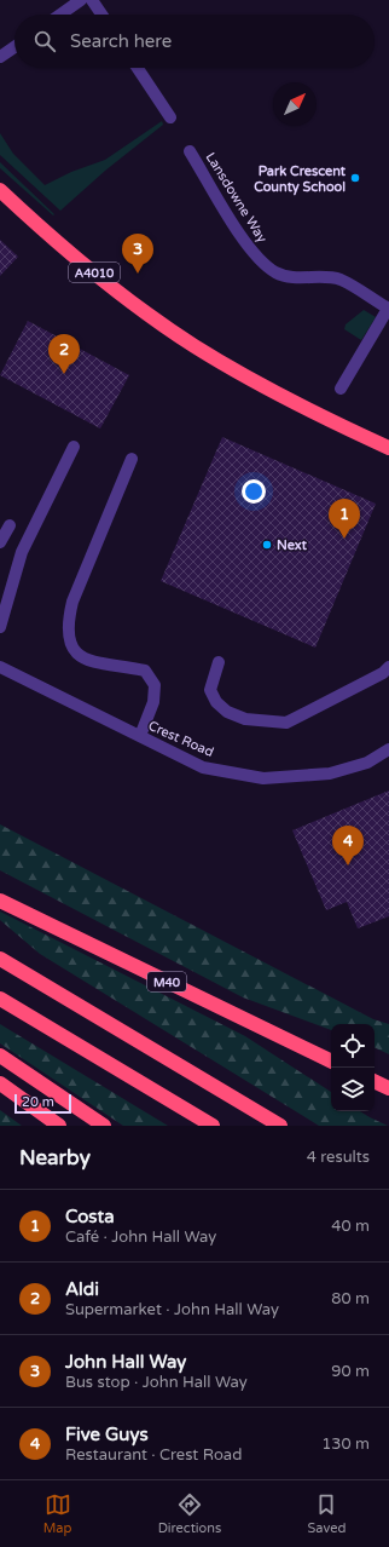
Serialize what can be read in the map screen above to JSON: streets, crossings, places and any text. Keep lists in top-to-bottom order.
{
  "streets": {
    "highway": ["A4010", "M40"],
    "street": ["Lansdowne Way", "Crest Road"]
  },
  "places": ["Park Crescent County School", "Next"],
  "scale_bar": "20 m",
  "north": "top right",
  "page": {
    "search": "Search here",
    "pins": [
      "3",
      "2",
      "1",
      "4"
    ],
    "scale": "20 m",
    "heading": ["Nearby", "4 results"],
    "list": [
      {
        "mark": "1",
        "name": "Costa",
        "note": "Café · John Hall Way",
        "value": "40 m"
      },
      {
        "mark": "2",
        "name": "Aldi",
        "note": "Supermarket · John Hall Way",
        "value": "80 m"
      },
      {
        "mark": "3",
        "name": "John Hall Way",
        "note": "Bus stop · John Hall Way",
        "value": "90 m"
      },
      {
        "mark": "4",
        "name": "Five Guys",
        "note": "Restaurant · Crest Road",
        "value": "130 m"
      }
    ],
    "nav": ["Map", "Directions", "Saved"]
  }
}
